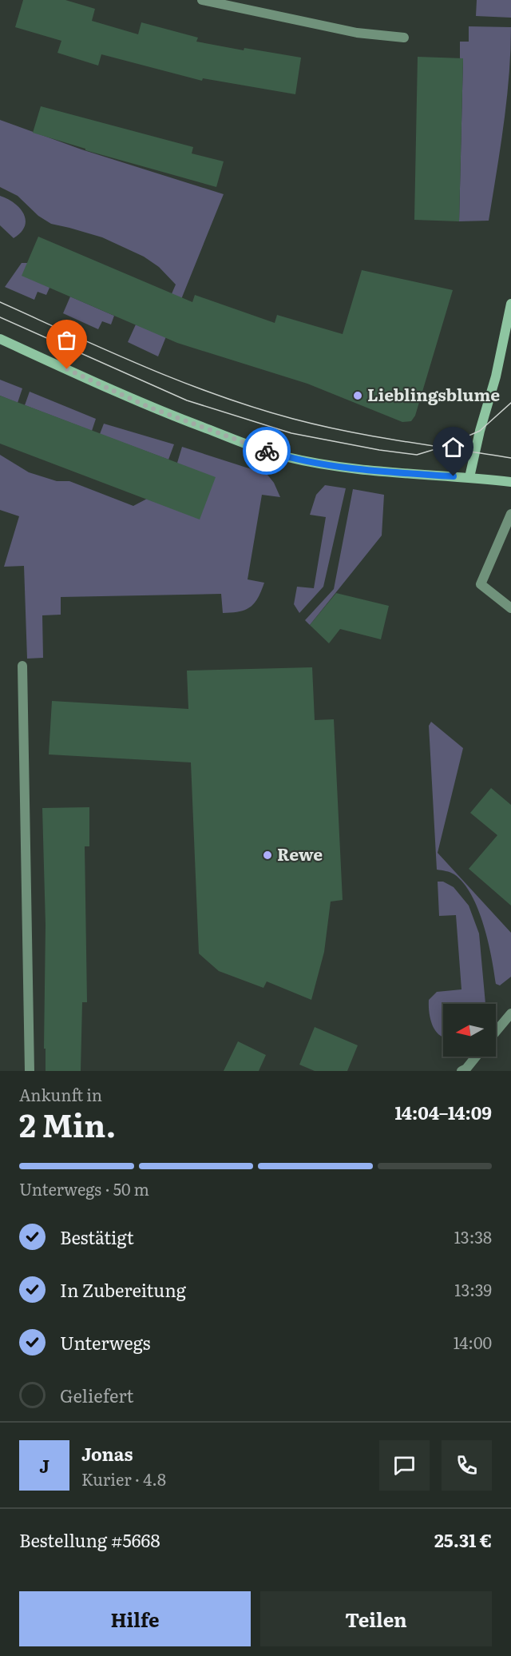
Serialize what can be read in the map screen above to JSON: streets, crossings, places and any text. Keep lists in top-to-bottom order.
{
  "places": ["Lieblingsblume", "Rewe"],
  "north": "left",
  "page": {
    "heading": ["2 Min.", "Ankunft in", "14:04–14:09"],
    "panel": [
      "Jonas",
      "Kurier · 4.8",
      "Bestellung #5668",
      "25.31 €"
    ],
    "bar": "Unterwegs · 50 m",
    "list": [
      ["Bestätigt", "13:38"],
      ["In Zubereitung", "13:39"],
      ["Unterwegs", "14:00"],
      "Geliefert"
    ],
    "round": "J",
    "buttons": ["Hilfe", "Teilen"]
  }
}
